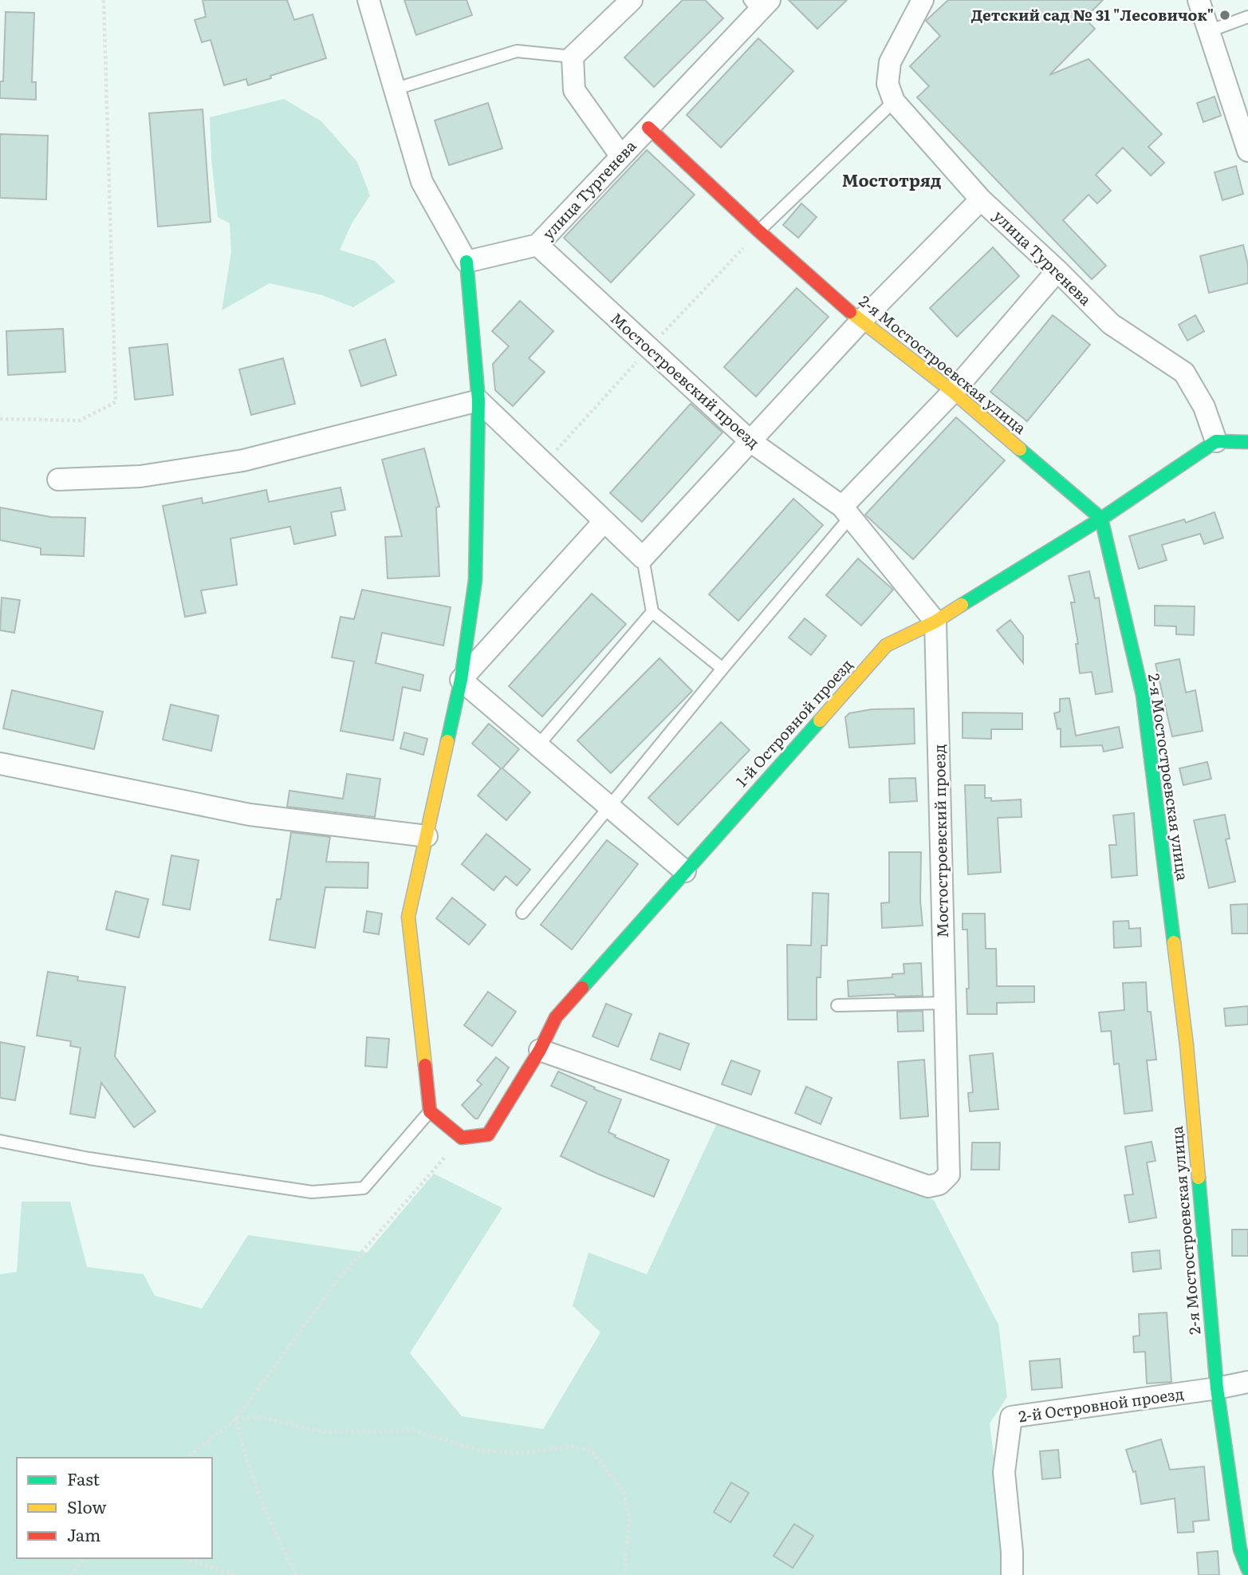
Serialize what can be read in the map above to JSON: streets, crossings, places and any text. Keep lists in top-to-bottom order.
{
  "streets": {
    "street": [
      "улица Тургенева",
      "2-я Мостостроевская улица",
      "Мостостроевский проезд",
      "1-й Островной проезд",
      "2-й Островной проезд"
    ]
  },
  "crossings": [
    ["улица Тургенева", "2-я Мостостроевская улица"],
    ["улица Тургенева", "Мостостроевский проезд"],
    ["улица Тургенева", "1-й Островной проезд"],
    ["2-я Мостостроевская улица", "1-й Островной проезд"],
    ["2-я Мостостроевская улица", "2-й Островной проезд"],
    ["Мостостроевский проезд", "1-й Островной проезд"]
  ],
  "districts": ["Мостотряд"],
  "places": ["Детский сад № 31 \"Лесовичок\""],
  "legend": ["Fast", "Slow", "Jam"]
}
